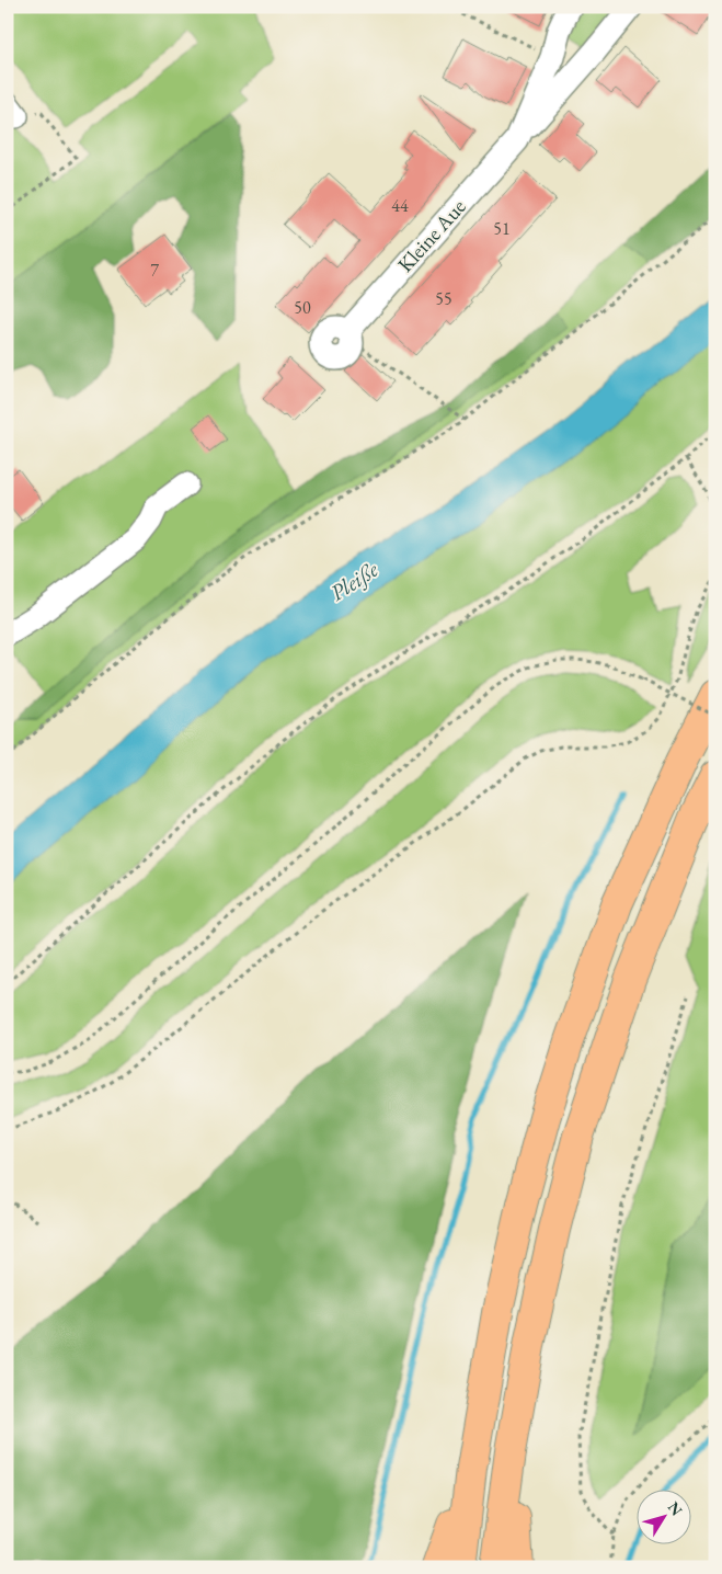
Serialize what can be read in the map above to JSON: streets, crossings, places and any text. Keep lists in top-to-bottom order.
{
  "streets": {
    "street": ["Kleine Aue"]
  },
  "water": ["Pleiße"],
  "house_numbers": [
    "44",
    "51",
    "7",
    "55",
    "50"
  ],
  "north": "top right"
}
